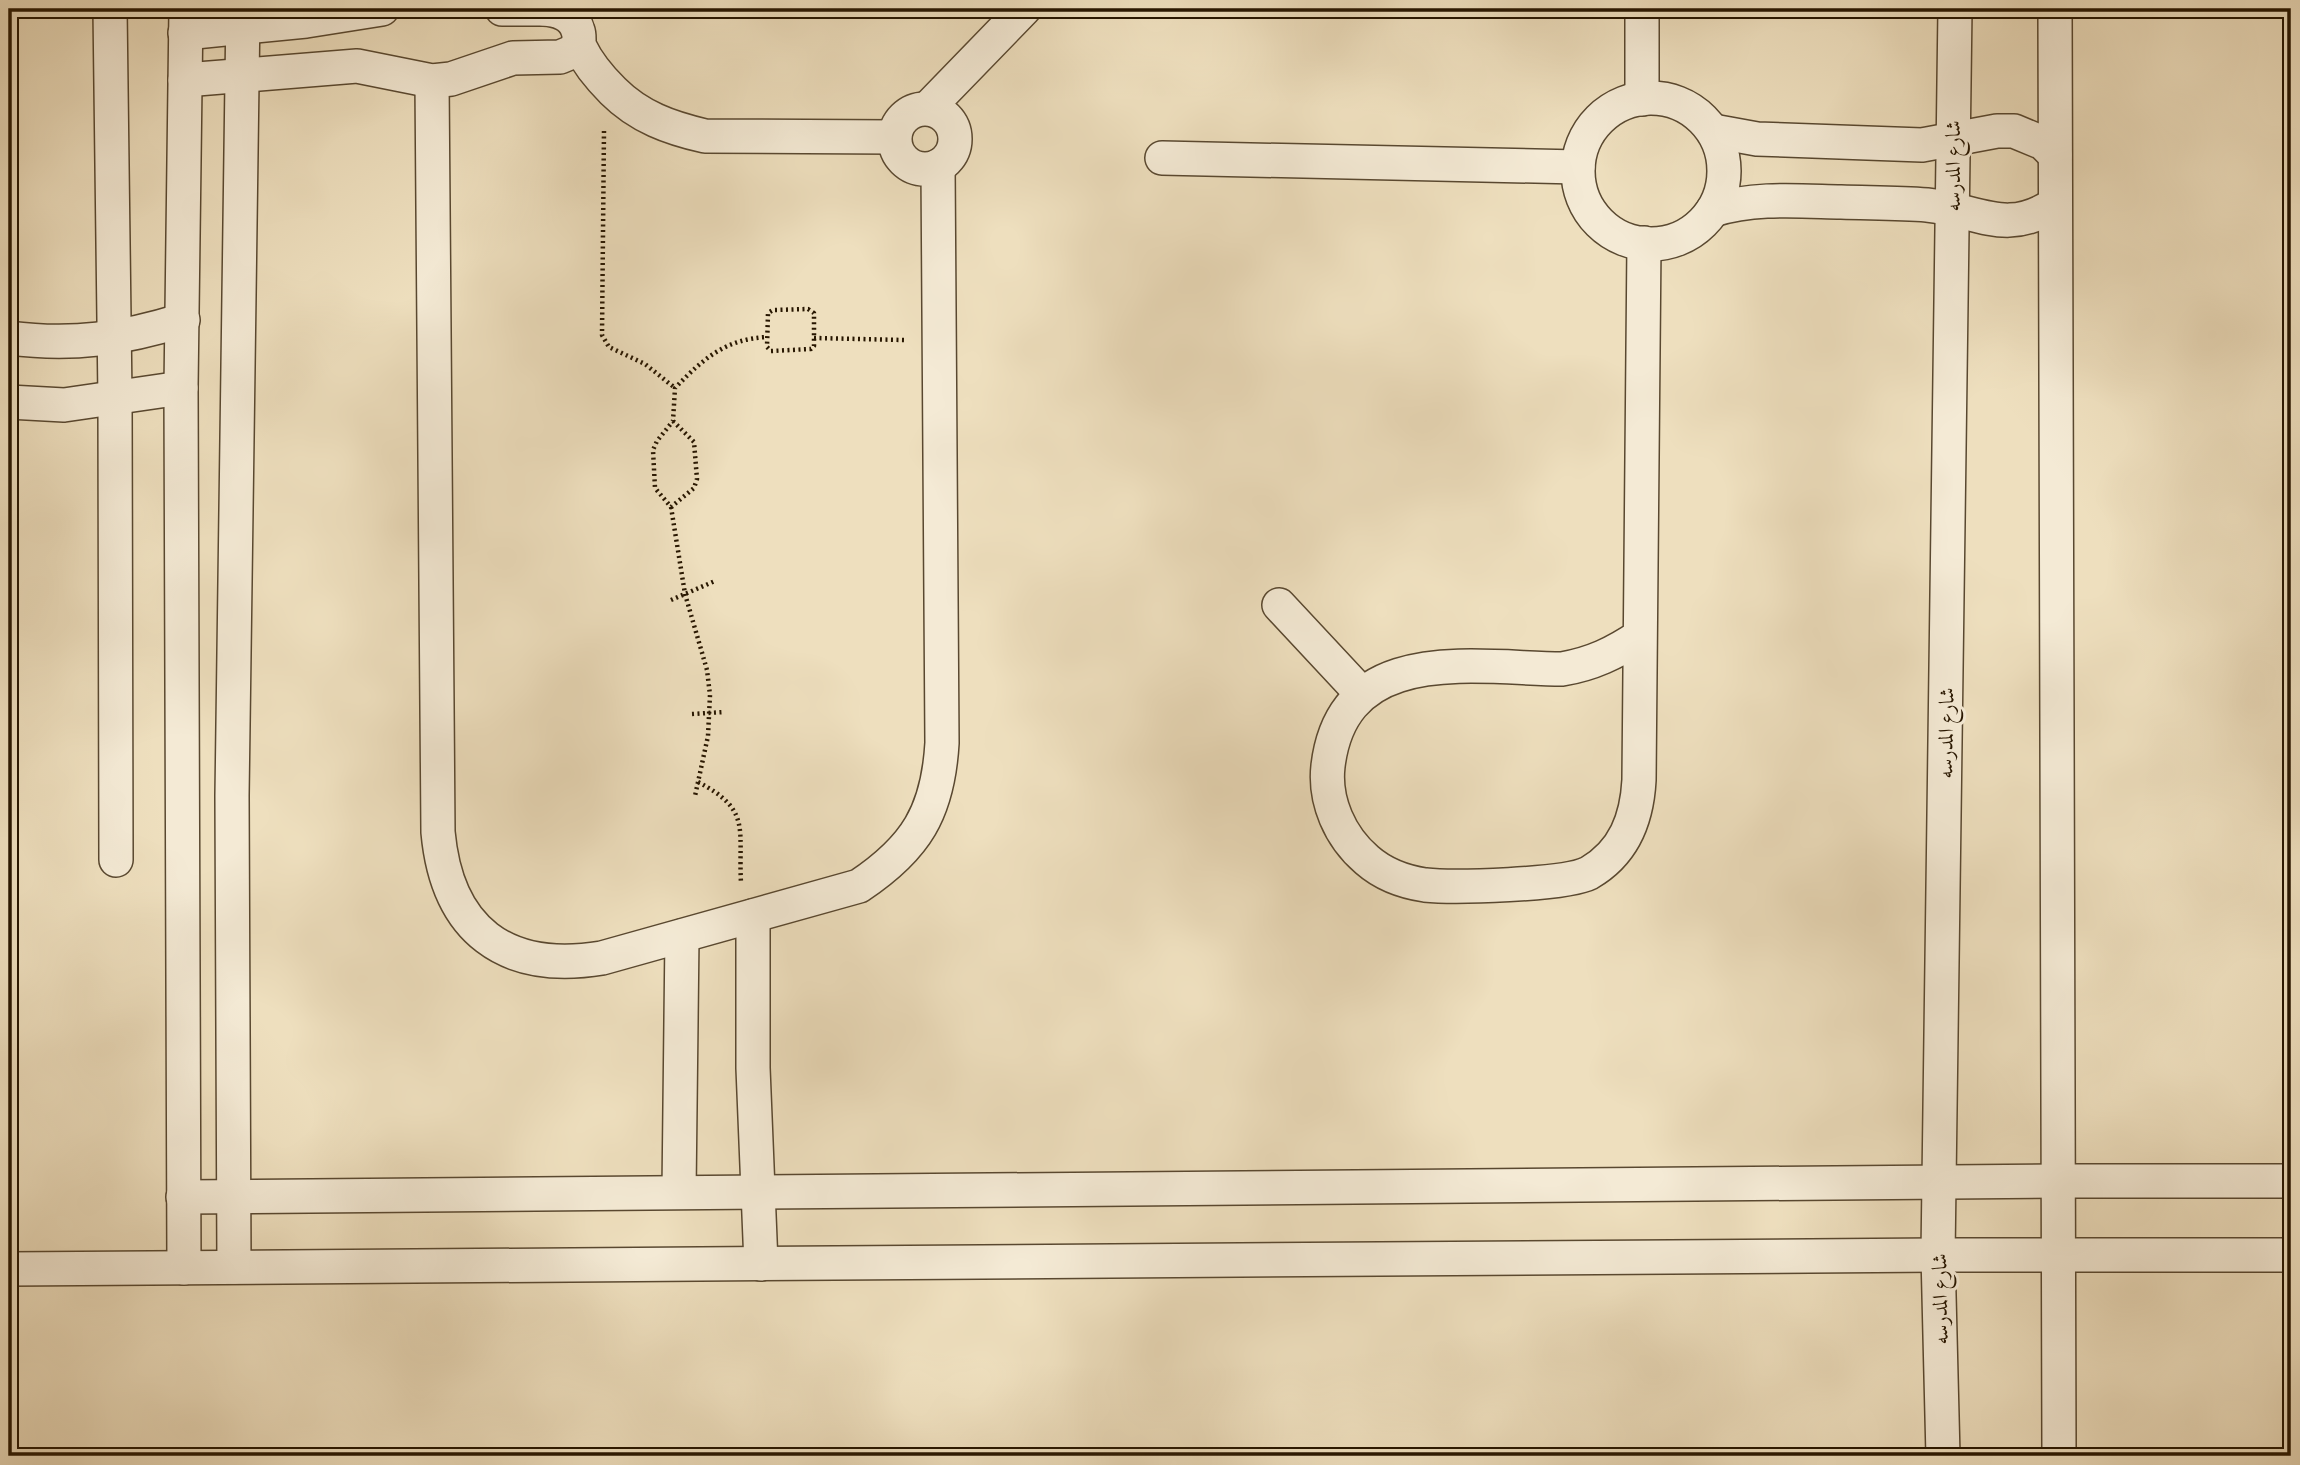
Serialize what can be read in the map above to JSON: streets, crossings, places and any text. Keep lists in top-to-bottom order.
{
  "streets": {
    "street": ["شارع المدرسه"]
  }
}
